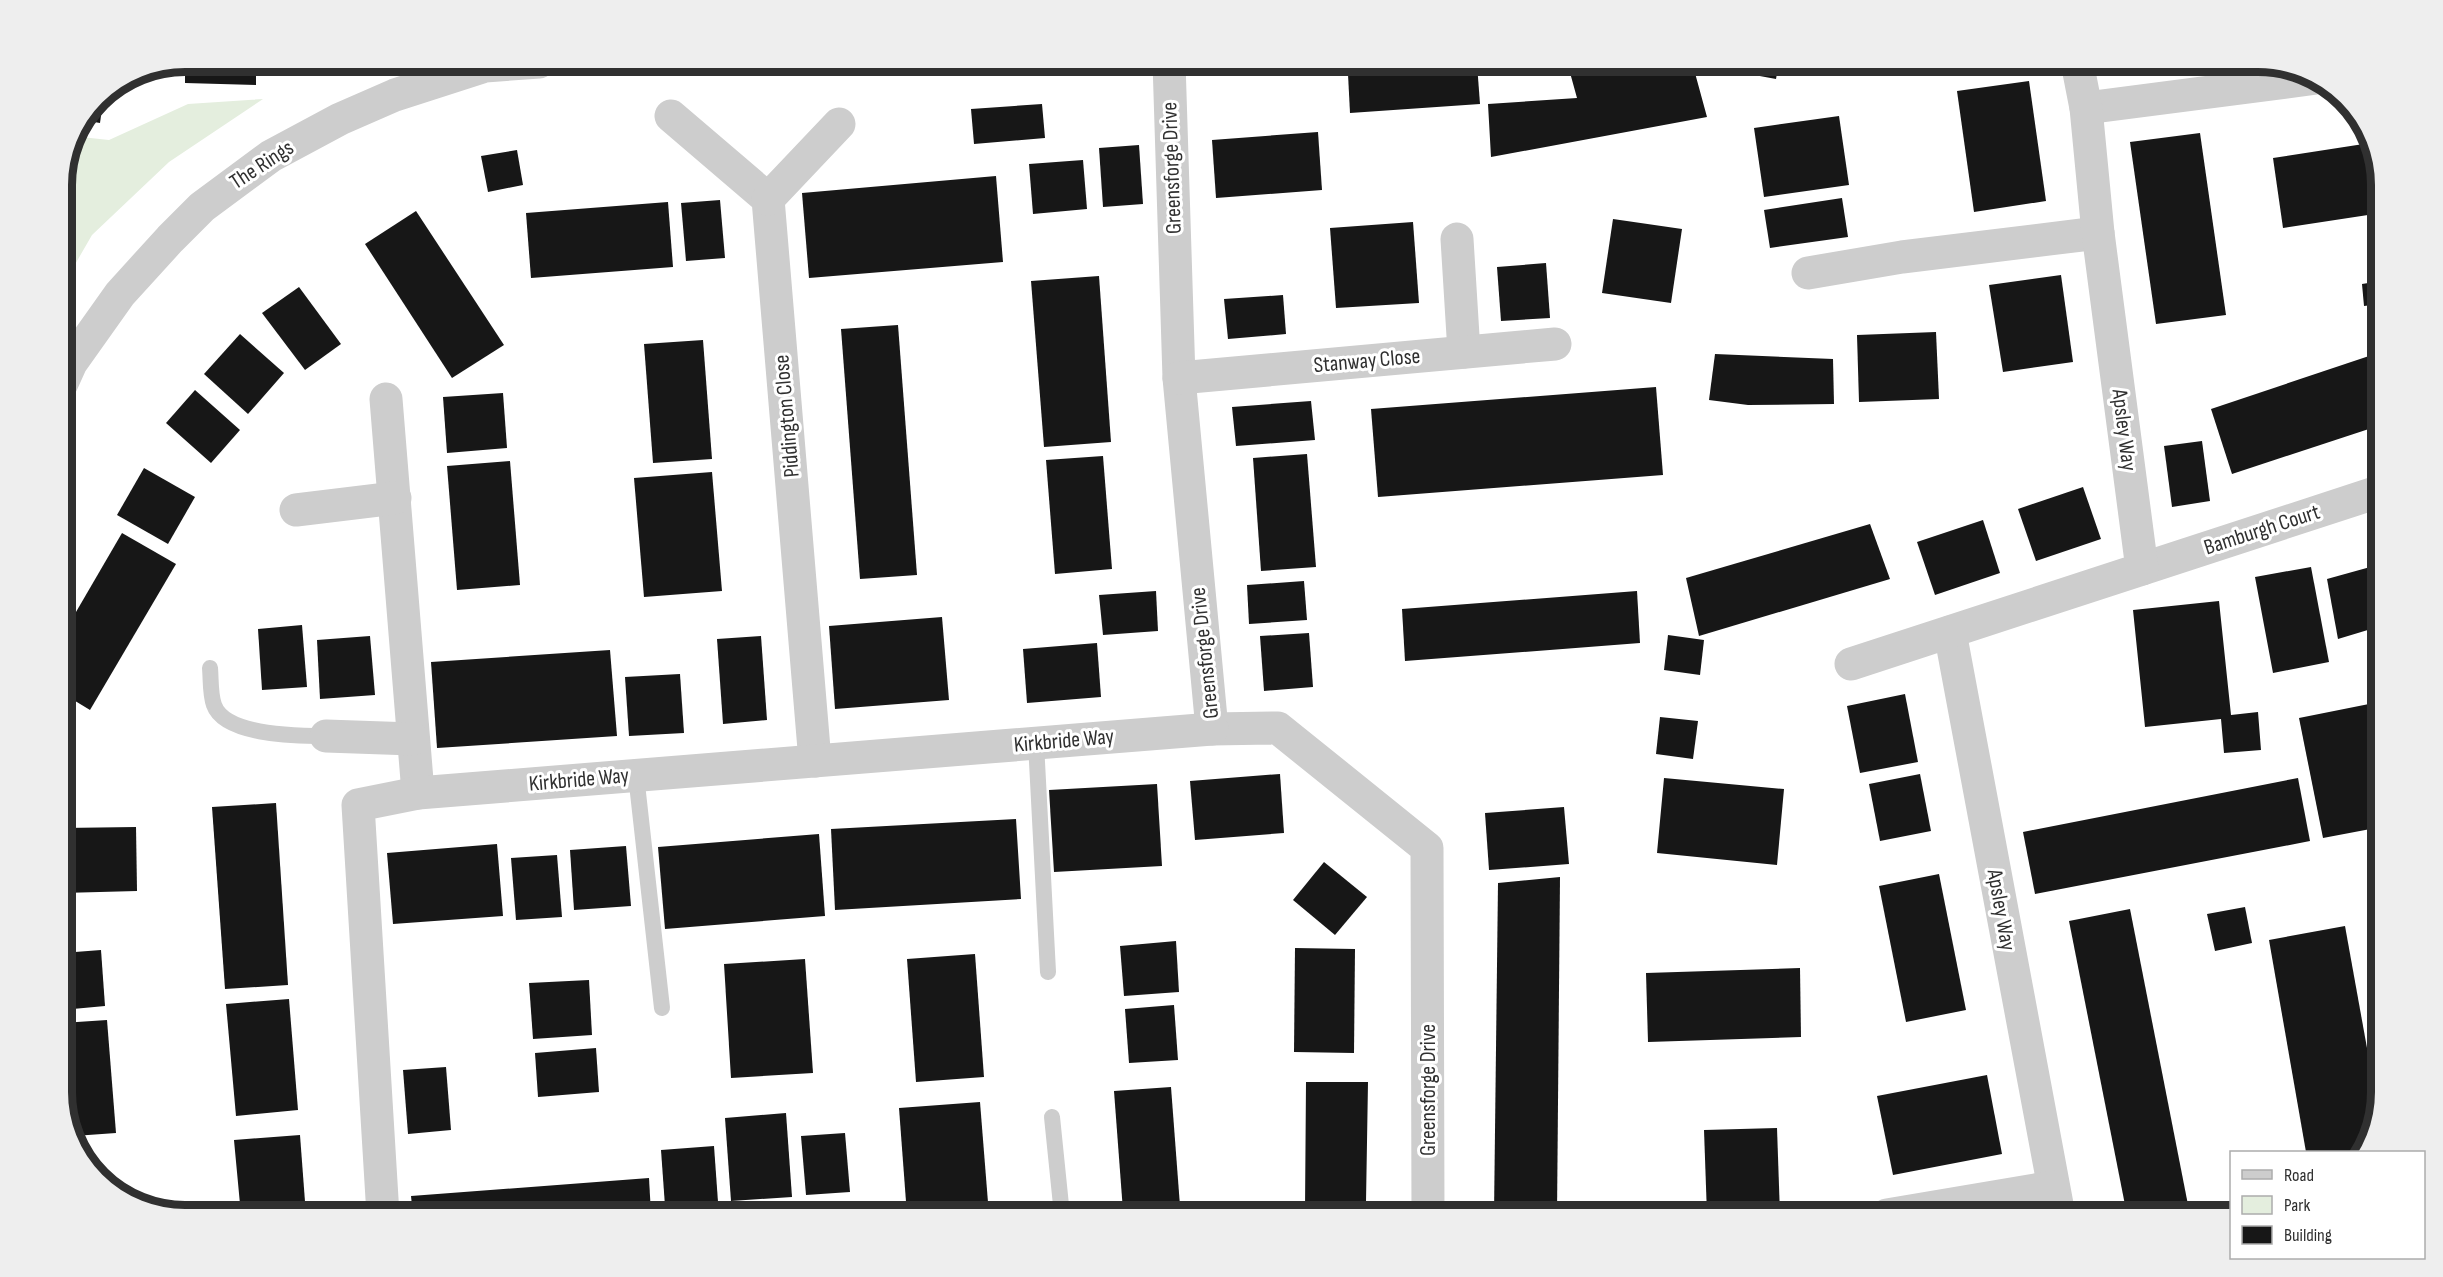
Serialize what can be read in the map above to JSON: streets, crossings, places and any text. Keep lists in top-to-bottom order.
{
  "streets": {
    "street": [
      "The Rings",
      "Greensforge Drive",
      "Stanway Close",
      "Piddington Close",
      "Apsley Way",
      "Bamburgh Court",
      "Kirkbride Way"
    ]
  },
  "crossings": [
    ["Greensforge Drive", "Stanway Close"],
    ["Greensforge Drive", "Kirkbride Way"],
    ["Piddington Close", "Kirkbride Way"],
    ["Apsley Way", "Bamburgh Court"]
  ],
  "legend": ["Road", "Park", "Building"]
}
